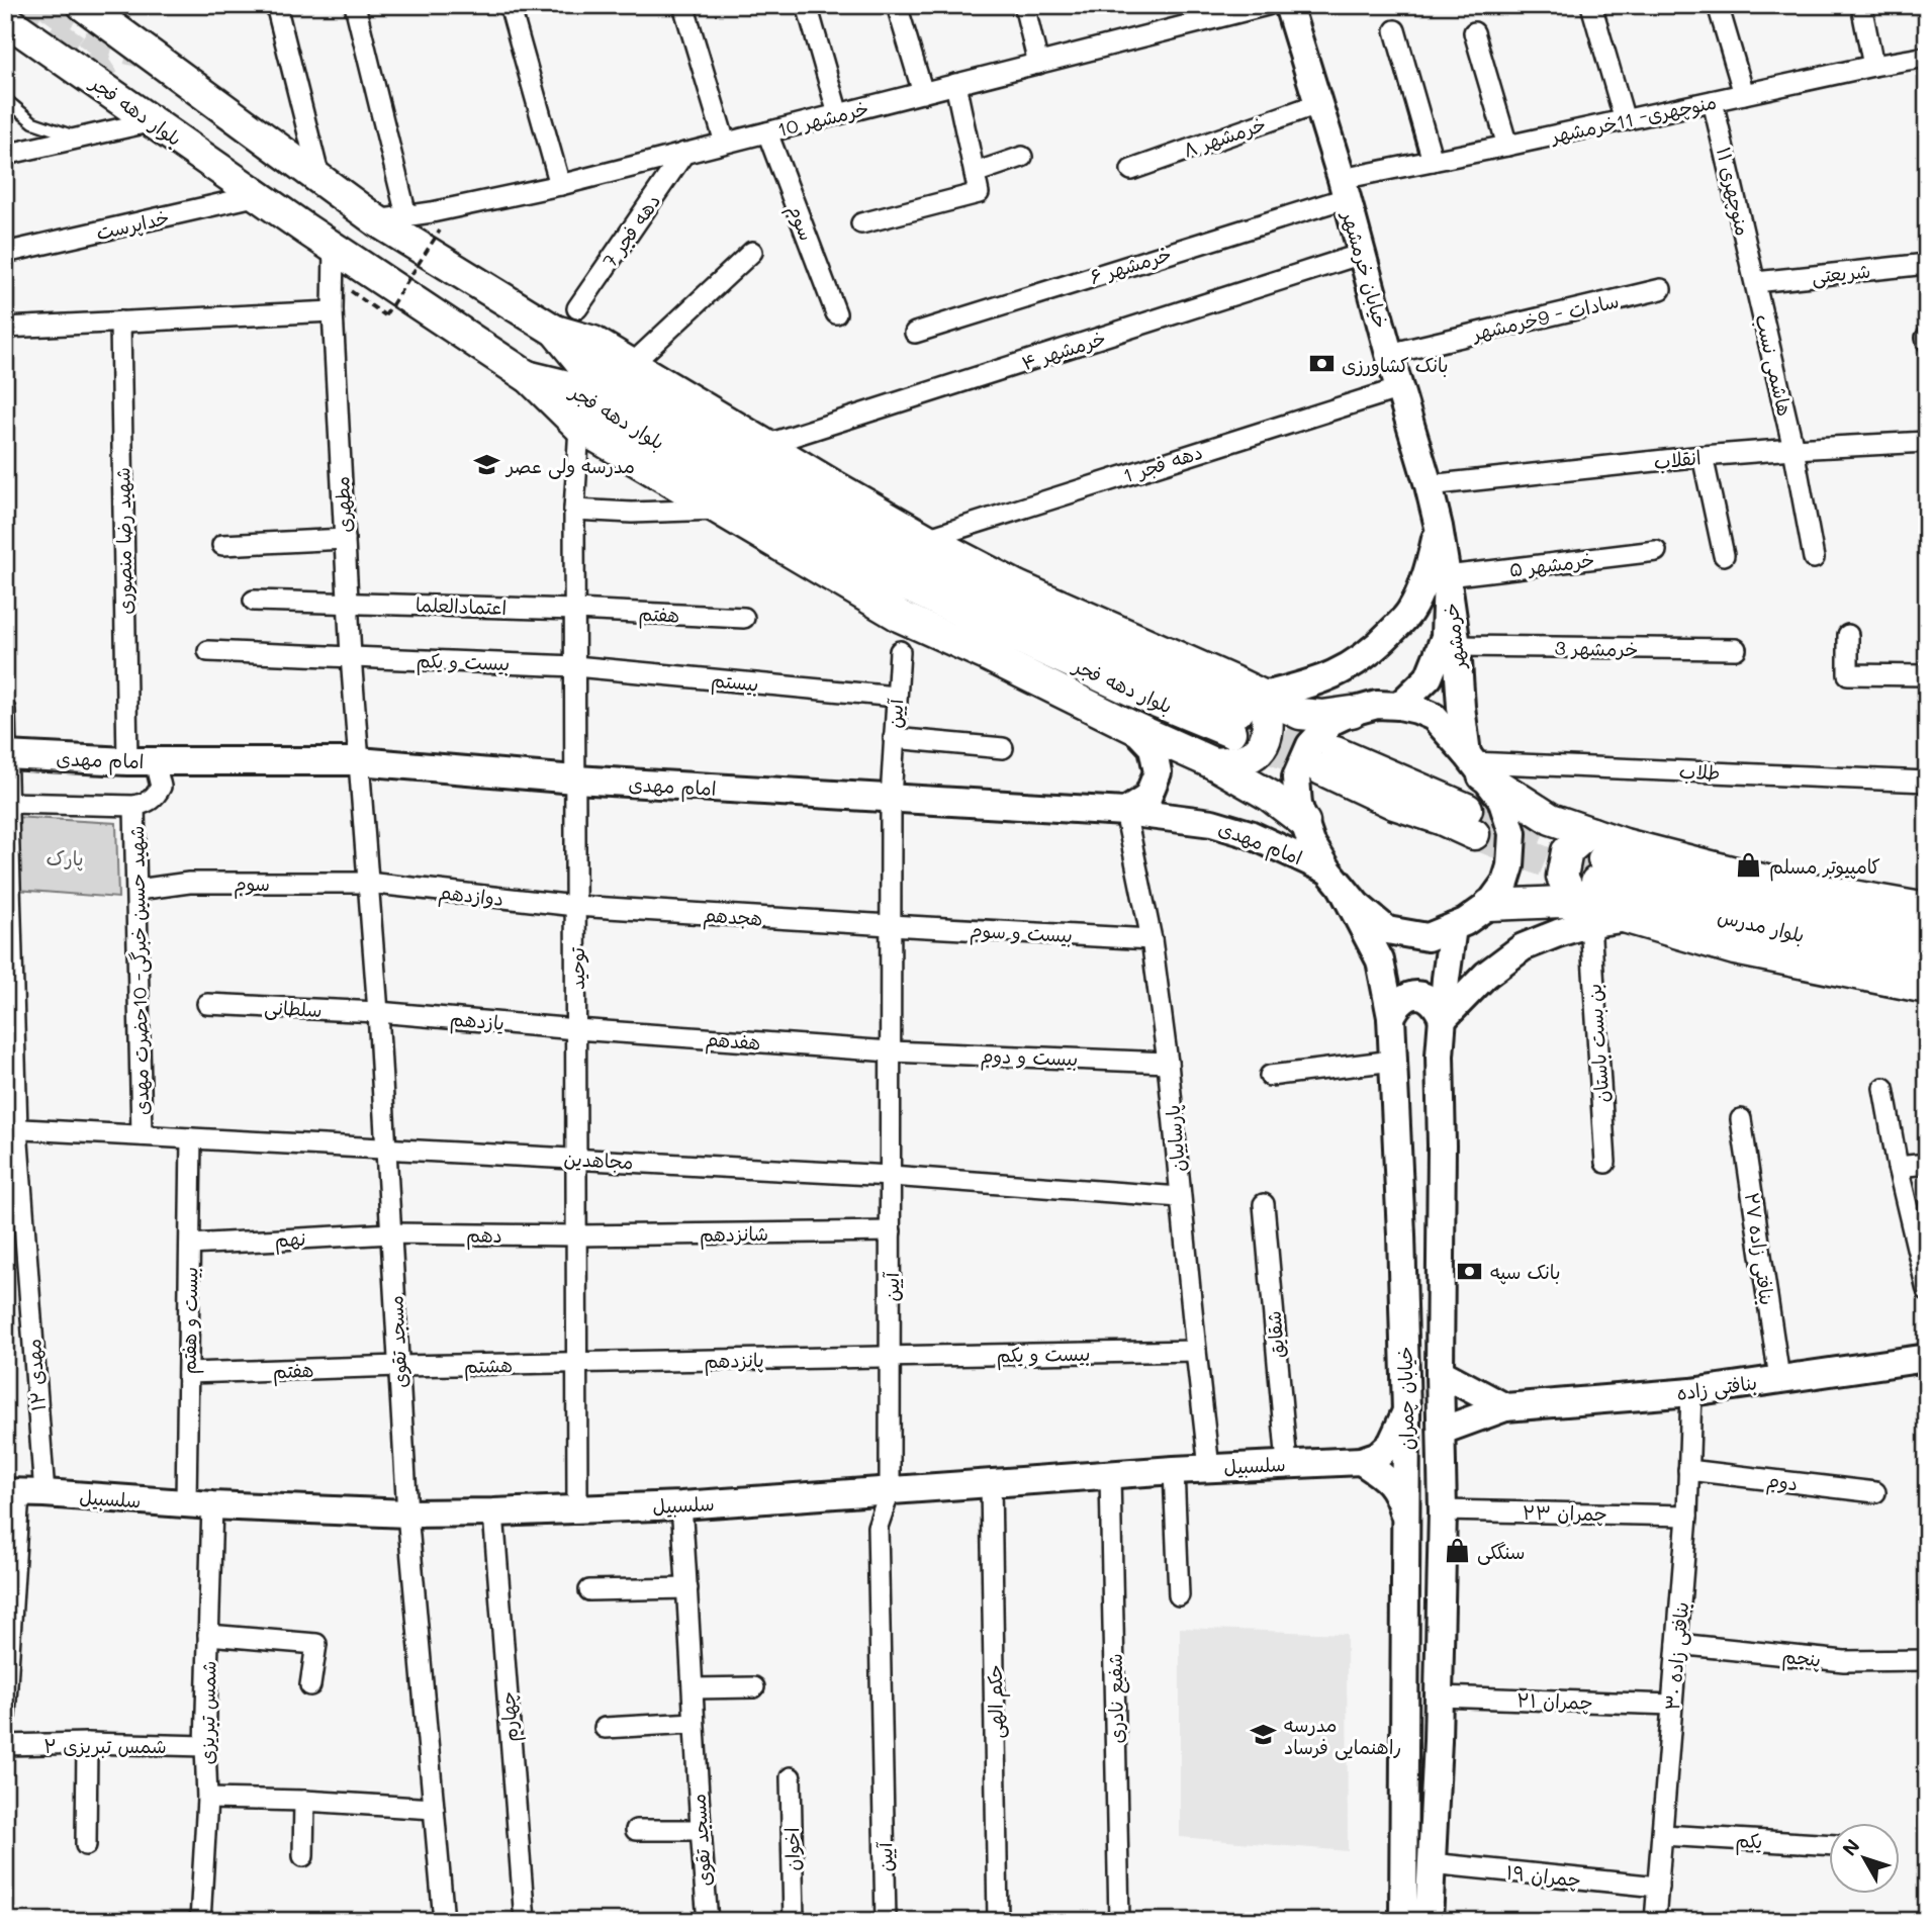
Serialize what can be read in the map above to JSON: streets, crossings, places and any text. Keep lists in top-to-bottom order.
{
  "streets": {
    "main road": [
      "بلوار دهه فجر",
      "خیابان خرمشهر",
      "خرمشهر",
      "امام مهدی",
      "بلوار مدرس",
      "بنافتی زاده",
      "خیابان چمران",
      "سلسبیل"
    ],
    "street": [
      "خرمشهر 10",
      "منوچهری- 11خرمشهر",
      "خرمشهر ۸",
      "منوچهری ۱۱",
      "سوم",
      "خداپرست",
      "دهه فجر 7",
      "خرمشهر ۶",
      "شریعتی",
      "سادات - 9خرمشهر",
      "خرمشهر ۴",
      "هاشمی نسب",
      "انقلاب",
      "دهه فجر 1",
      "مطهری",
      "شهید رضا منصوری",
      "خرمشهر ۵",
      "اعتمادالعلما",
      "هفتم",
      "خرمشهر 3",
      "بیست و یکم",
      "بیستم",
      "آیین",
      "طلاب",
      "دوازدهم",
      "هجدهم",
      "بیست و سوم",
      "توحید",
      "شهید حسین خبرگی- 10حضرت مهدی",
      "سلطانی",
      "یازدهم",
      "هفدهم",
      "بن بست باستان",
      "بیست و دوم",
      "پارساییان",
      "مجاهدین",
      "شانزدهم",
      "دهم",
      "نهم",
      "بنافتی زاده ۲۷",
      "بیست و هفتم",
      "شقایق",
      "مسجد تقوی",
      "پانزدهم",
      "هشتم",
      "مهدی ۱۲",
      "دوم",
      "چمران ۲۳",
      "بنافتی زاده ۳۰",
      "پنجم",
      "شفیع نادری",
      "چمران ۲۱",
      "حکم الهی",
      "شمس تبریزی",
      "چهارم",
      "شمس تبریزی ۲",
      "یکم",
      "اخوان",
      "چمران ۱۹"
    ]
  },
  "crossings": [
    ["بلوار دهه فجر", "خرمشهر 10"],
    ["بلوار دهه فجر", "خداپرست"],
    ["بلوار دهه فجر", "مطهری"],
    ["خرمشهر 10", "سوم"],
    ["خرمشهر 10", "دهه فجر 7"],
    ["منوچهری- 11خرمشهر", "منوچهری ۱۱"],
    ["منوچهری- 11خرمشهر", "خرمشهر ۶"],
    ["منوچهری- 11خرمشهر", "خیابان خرمشهر"],
    ["خرمشهر ۸", "خیابان خرمشهر"],
    ["منوچهری ۱۱", "شریعتی"],
    ["منوچهری ۱۱", "هاشمی نسب"],
    ["سوم", "دوازدهم"],
    ["سوم", "شهید حسین خبرگی- 10حضرت مهدی"],
    ["سوم", "مسجد تقوی"],
    ["خرمشهر ۶", "خیابان خرمشهر"],
    ["خیابان خرمشهر", "سادات - 9خرمشهر"],
    ["خیابان خرمشهر", "خرمشهر ۴"],
    ["خیابان خرمشهر", "انقلاب"],
    ["خیابان خرمشهر", "دهه فجر 1"],
    ["خیابان خرمشهر", "خرمشهر ۵"],
    ["خیابان خرمشهر", "خرمشهر"],
    ["شریعتی", "هاشمی نسب"],
    ["هاشمی نسب", "انقلاب"],
    ["مطهری", "اعتمادالعلما"],
    ["مطهری", "بیست و یکم"],
    ["مطهری", "امام مهدی"],
    ["مطهری", "مسجد تقوی"],
    ["شهید رضا منصوری", "امام مهدی"],
    ["خرمشهر ۵", "خرمشهر"],
    ["اعتمادالعلما", "هفتم"],
    ["اعتمادالعلما", "توحید"],
    ["هفتم", "توحید"],
    ["هفتم", "بیست و هفتم"],
    ["هفتم", "مسجد تقوی"],
    ["هفتم", "هشتم"],
    ["خرمشهر", "خرمشهر 3"],
    ["خرمشهر", "امام مهدی"],
    ["خرمشهر", "طلاب"],
    ["خرمشهر", "خیابان چمران"],
    ["بیست و یکم", "بیستم"],
    ["بیست و یکم", "آیین"],
    ["بیست و یکم", "توحید"],
    ["بیست و یکم", "پارساییان"],
    ["بیست و یکم", "پانزدهم"],
    ["بیستم", "آیین"],
    ["بیستم", "توحید"],
    ["آیین", "امام مهدی"],
    ["آیین", "هجدهم"],
    ["آیین", "بیست و سوم"],
    ["آیین", "هفدهم"],
    ["آیین", "بیست و دوم"],
    ["آیین", "مجاهدین"],
    ["آیین", "شانزدهم"],
    ["آیین", "پانزدهم"],
    ["آیین", "سلسبیل"],
    ["امام مهدی", "طلاب"],
    ["امام مهدی", "توحید"],
    ["امام مهدی", "پارساییان"],
    ["امام مهدی", "مسجد تقوی"],
    ["امام مهدی", "مهدی ۱۲"],
    ["امام مهدی", "خیابان چمران"],
    ["طلاب", "خیابان چمران"],
    ["دوازدهم", "هجدهم"],
    ["دوازدهم", "توحید"],
    ["دوازدهم", "مسجد تقوی"],
    ["هجدهم", "بیست و سوم"],
    ["هجدهم", "توحید"],
    ["بلوار مدرس", "بن بست باستان"],
    ["بیست و سوم", "پارساییان"],
    ["توحید", "یازدهم"],
    ["توحید", "هفدهم"],
    ["توحید", "مجاهدین"],
    ["توحید", "شانزدهم"],
    ["توحید", "دهم"],
    ["توحید", "پانزدهم"],
    ["توحید", "هشتم"],
    ["توحید", "سلسبیل"],
    ["شهید حسین خبرگی- 10حضرت مهدی", "مجاهدین"],
    ["سلطانی", "یازدهم"],
    ["سلطانی", "مسجد تقوی"],
    ["یازدهم", "هفدهم"],
    ["یازدهم", "مسجد تقوی"],
    ["هفدهم", "بیست و دوم"],
    ["بیست و دوم", "پارساییان"],
    ["پارساییان", "مجاهدین"],
    ["پارساییان", "سلسبیل"],
    ["مجاهدین", "بیست و هفتم"],
    ["مجاهدین", "مسجد تقوی"],
    ["مجاهدین", "مهدی ۱۲"],
    ["شانزدهم", "دهم"],
    ["دهم", "نهم"],
    ["دهم", "مسجد تقوی"],
    ["نهم", "بیست و هفتم"],
    ["نهم", "مسجد تقوی"],
    ["بنافتی زاده ۲۷", "بنافتی زاده"],
    ["بیست و هفتم", "سلسبیل"],
    ["شقایق", "سلسبیل"],
    ["مسجد تقوی", "هشتم"],
    ["مسجد تقوی", "سلسبیل"],
    ["پانزدهم", "هشتم"],
    ["مهدی ۱۲", "سلسبیل"],
    ["بنافتی زاده", "خیابان چمران"],
    ["بنافتی زاده", "بنافتی زاده ۳۰"],
    ["خیابان چمران", "سلسبیل"],
    ["خیابان چمران", "چمران ۲۳"],
    ["خیابان چمران", "چمران ۲۱"],
    ["خیابان چمران", "چمران ۱۹"],
    ["سلسبیل", "شفیع نادری"],
    ["سلسبیل", "حکم الهی"],
    ["سلسبیل", "شمس تبریزی"],
    ["سلسبیل", "چهارم"],
    ["دوم", "بنافتی زاده ۳۰"],
    ["چمران ۲۳", "بنافتی زاده ۳۰"],
    ["بنافتی زاده ۳۰", "پنجم"],
    ["بنافتی زاده ۳۰", "چمران ۲۱"],
    ["بنافتی زاده ۳۰", "یکم"],
    ["بنافتی زاده ۳۰", "چمران ۱۹"],
    ["شمس تبریزی", "شمس تبریزی ۲"]
  ],
  "parks": ["پارک"],
  "places": {
    "bank": ["بانک کشاورزی", "بانک سپه"],
    "school or university": ["مدرسه ولی عصر", "مدرسه راهنمایی فرساد"],
    "shop": ["کامپیوتر مسلم", "سنگکی"]
  },
  "north": "top left"
}
